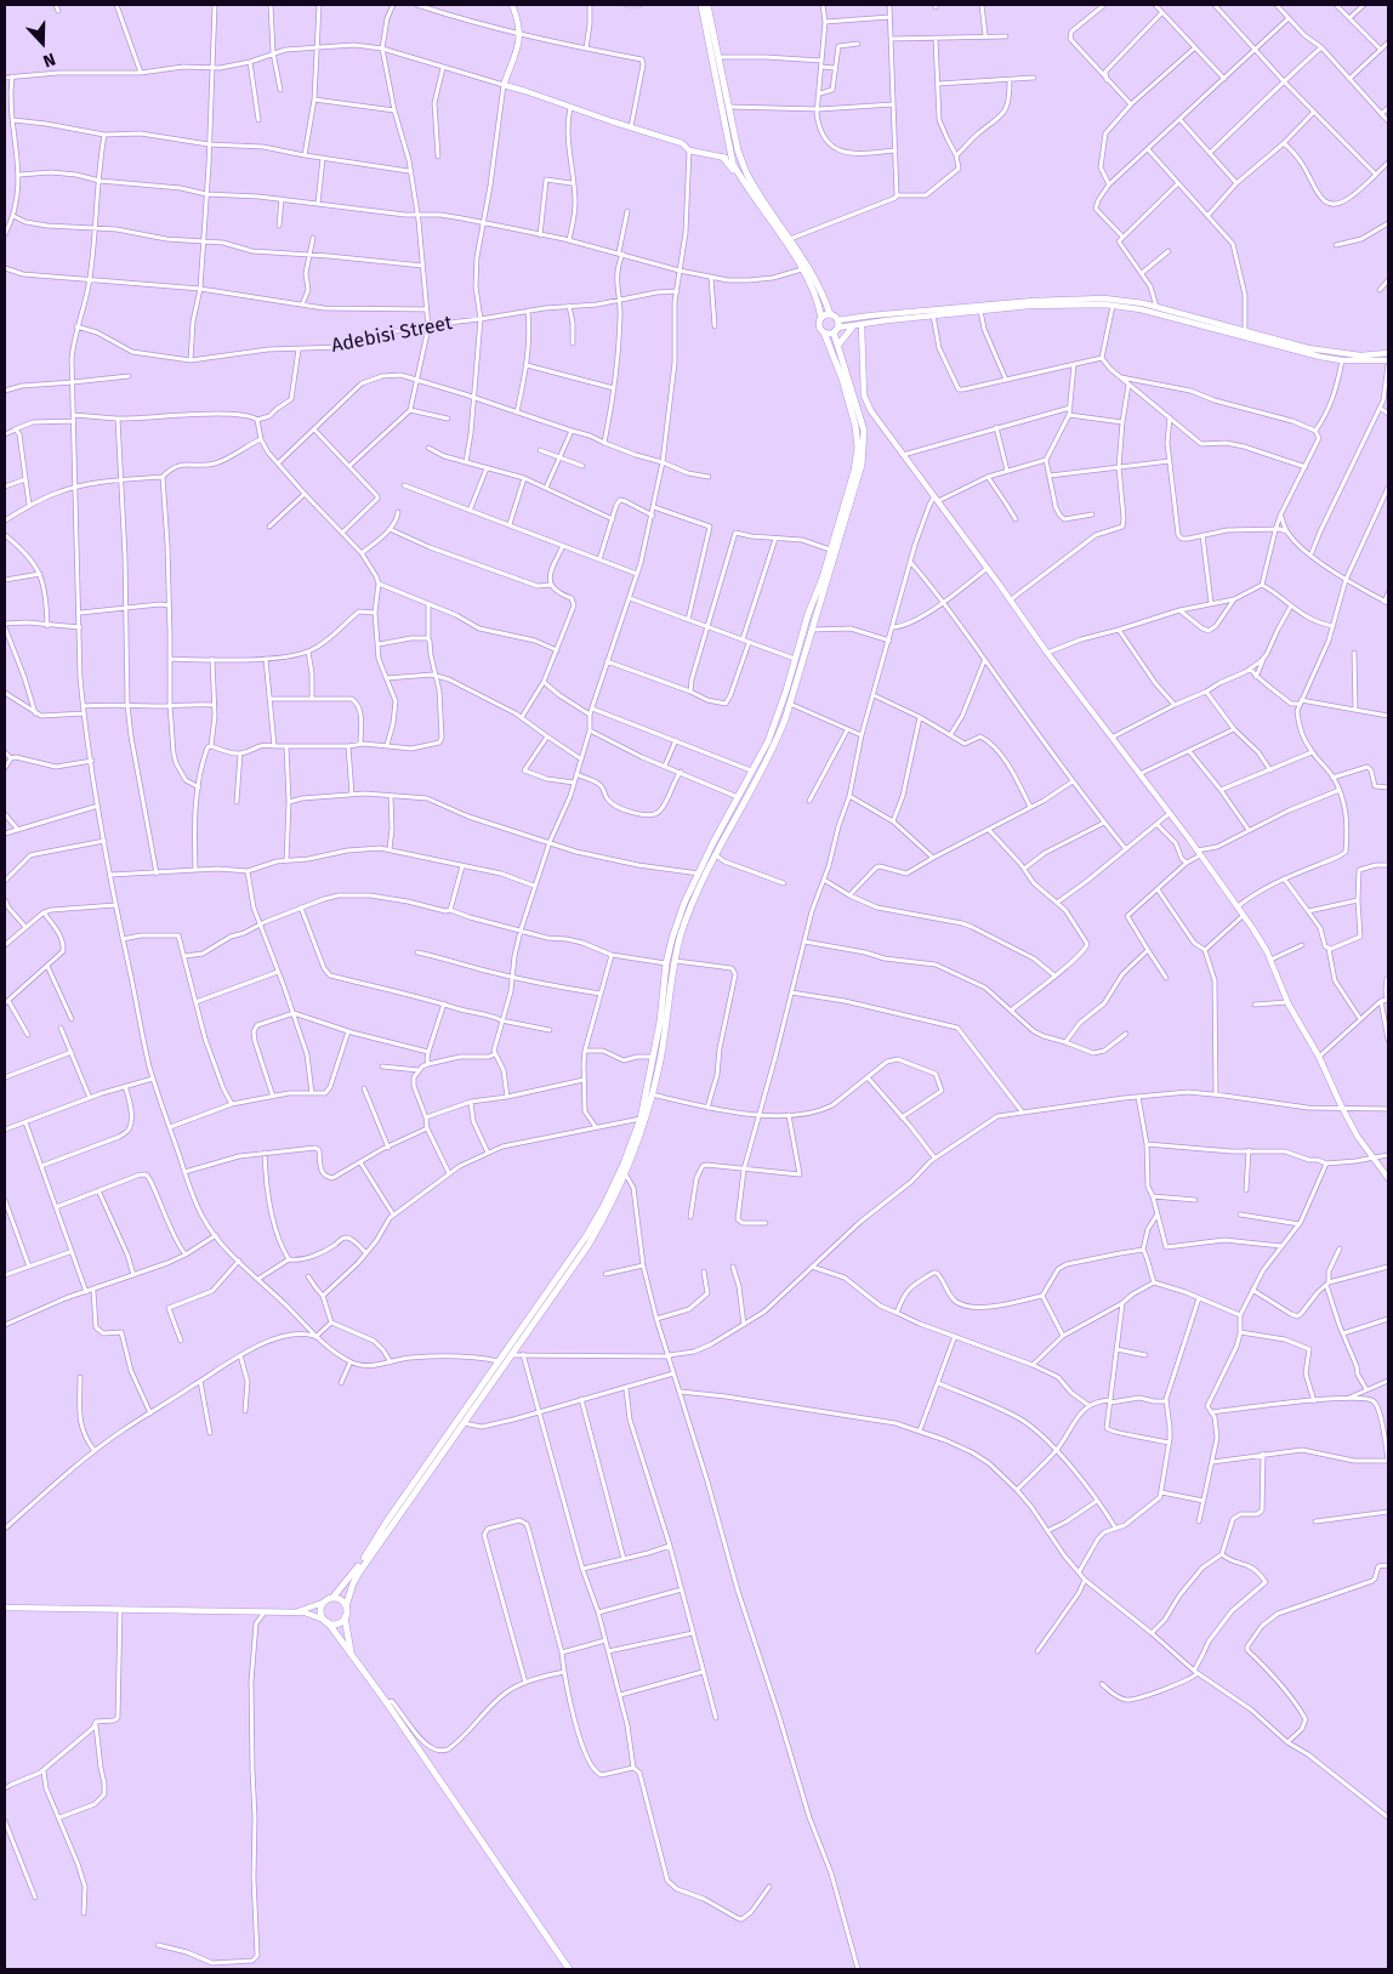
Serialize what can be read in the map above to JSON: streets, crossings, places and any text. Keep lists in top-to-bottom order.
{
  "streets": {
    "street": ["Adebisi Street"]
  },
  "north": "bottom"
}
